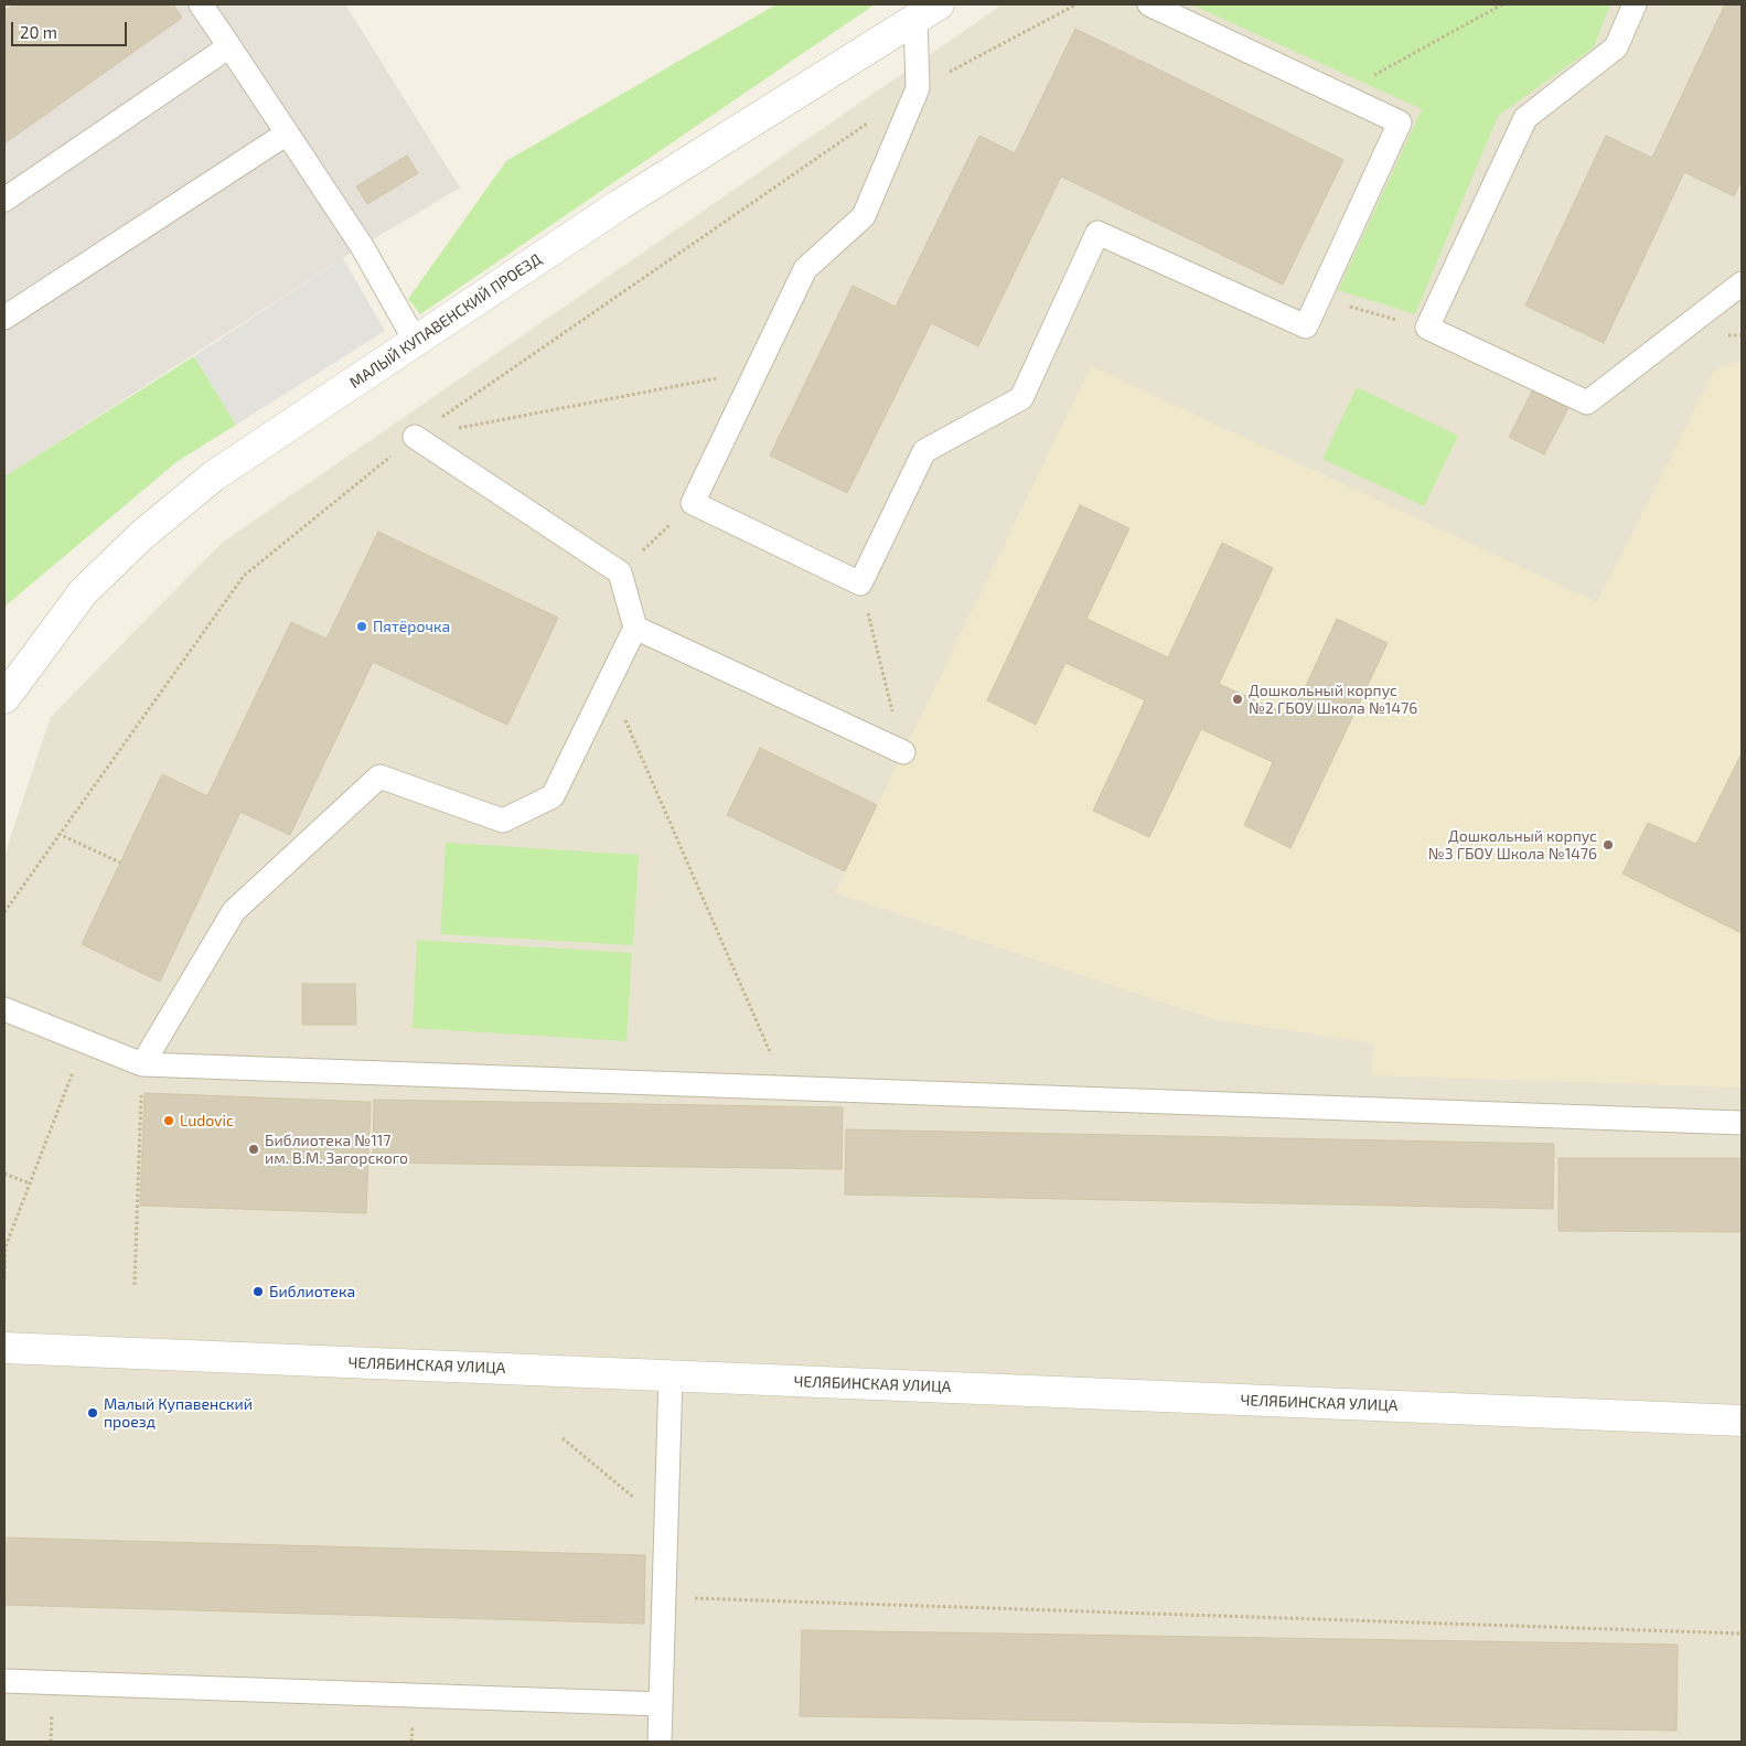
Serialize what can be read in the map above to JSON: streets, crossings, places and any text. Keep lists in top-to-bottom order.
{
  "streets": {
    "street": ["МАЛЫЙ КУПАВЕНСКИЙ ПРОЕЗД", "ЧЕЛЯБИНСКАЯ УЛИЦА"]
  },
  "places": [
    "Пятёрочка",
    "Дошкольный корпус №2 ГБОУ Школа №1476",
    "Дошкольный корпус №3 ГБОУ Школа №1476",
    "Ludovic",
    "Библиотека №117 им. В.М. Загорского",
    "Библиотека",
    "Малый Купавенский проезд"
  ],
  "scale_bar": "20 m"
}
